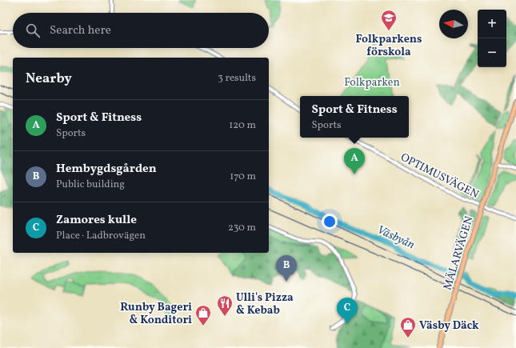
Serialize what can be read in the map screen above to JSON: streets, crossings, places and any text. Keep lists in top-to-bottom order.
{
  "streets": {
    "main road": ["MÄLARVÄGEN"],
    "street": ["OPTIMUSVÄGEN"]
  },
  "water": ["Väsbyån"],
  "parks": ["Folkparken"],
  "places": {
    "school or university": ["Folkparkens förskola"],
    "restaurant": ["Ulli's Pizza & Kebab"],
    "shop": ["Runby Bageri & Konditori", "Väsby Däck"]
  },
  "north": "left",
  "page": {
    "map_buttons": ["+", "−"],
    "search": "Search here",
    "heading": ["Nearby", "3 results"],
    "popup": ["Sport & Fitness", "Sports"],
    "list": [
      {
        "mark": "A",
        "name": "Sport & Fitness",
        "note": "Sports",
        "value": "120 m"
      },
      {
        "mark": "B",
        "name": "Hembygdsgården",
        "note": "Public building",
        "value": "170 m"
      },
      {
        "mark": "C",
        "name": "Zamores kulle",
        "note": "Place · Ladbrovägen",
        "value": "230 m"
      }
    ],
    "pins": ["A", "B", "C"]
  }
}
